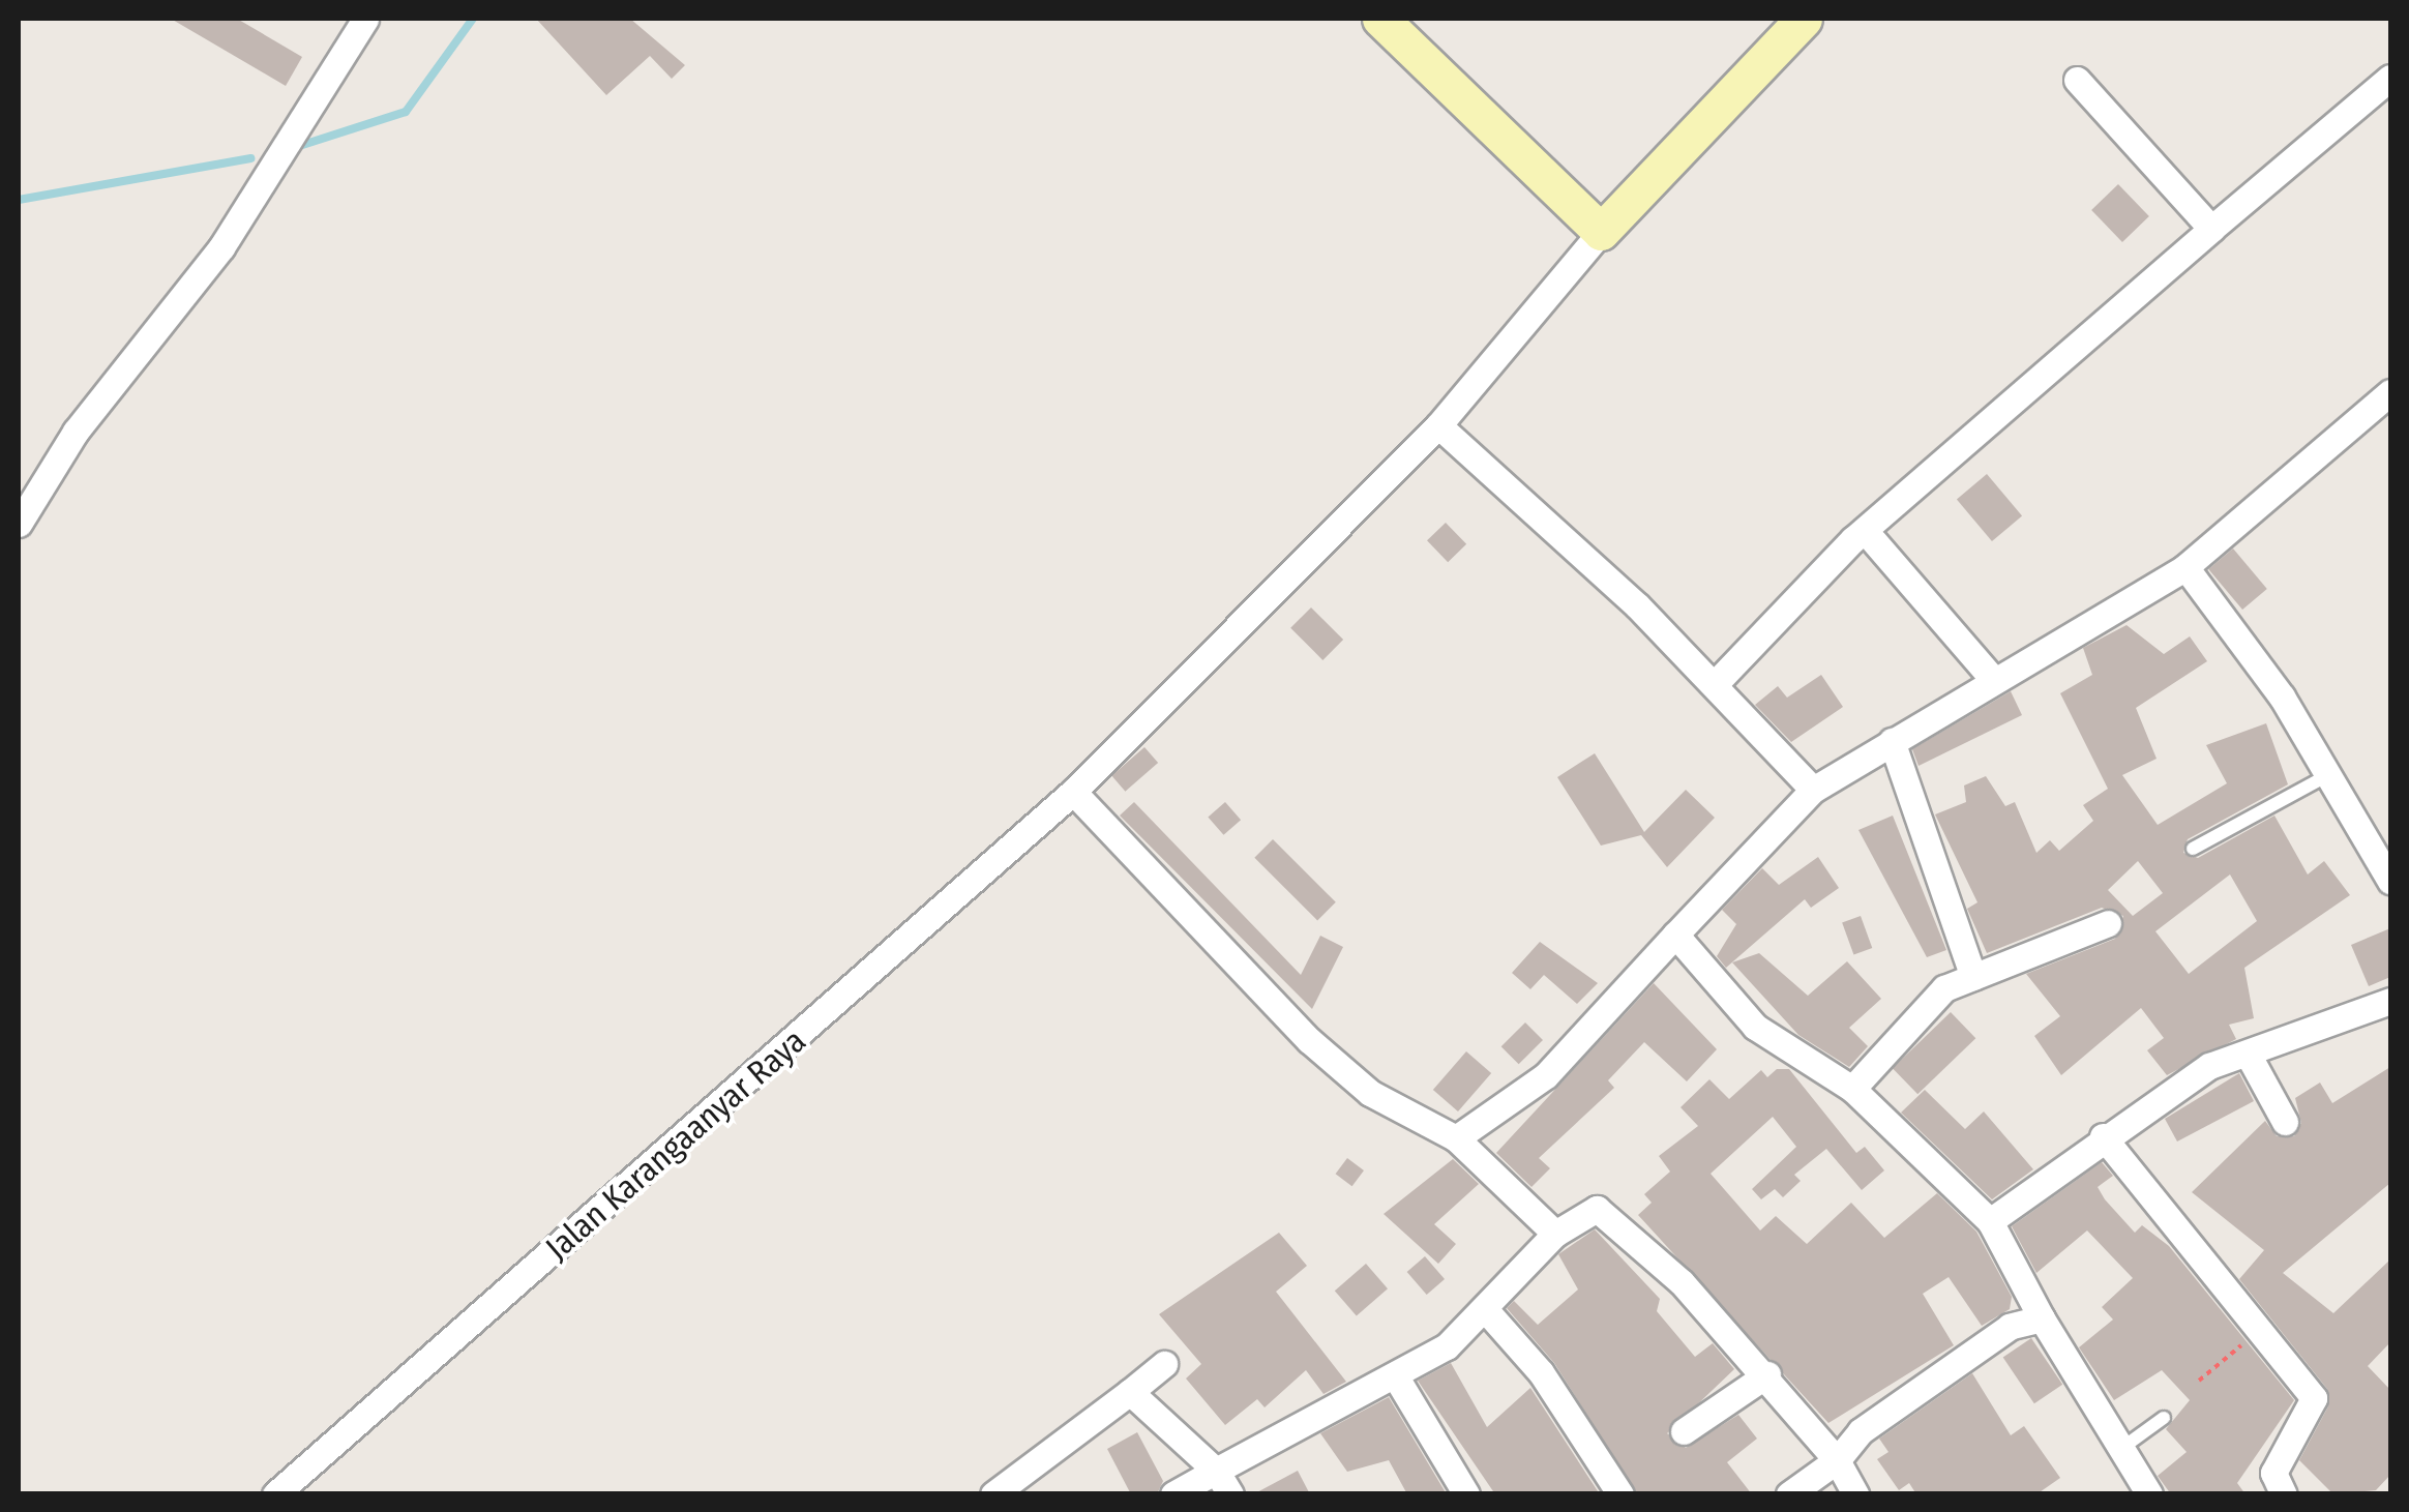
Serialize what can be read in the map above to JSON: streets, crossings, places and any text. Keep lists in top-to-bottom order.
{
  "streets": {
    "street": ["Jalan Karangaanyar Raya"]
  }
}
